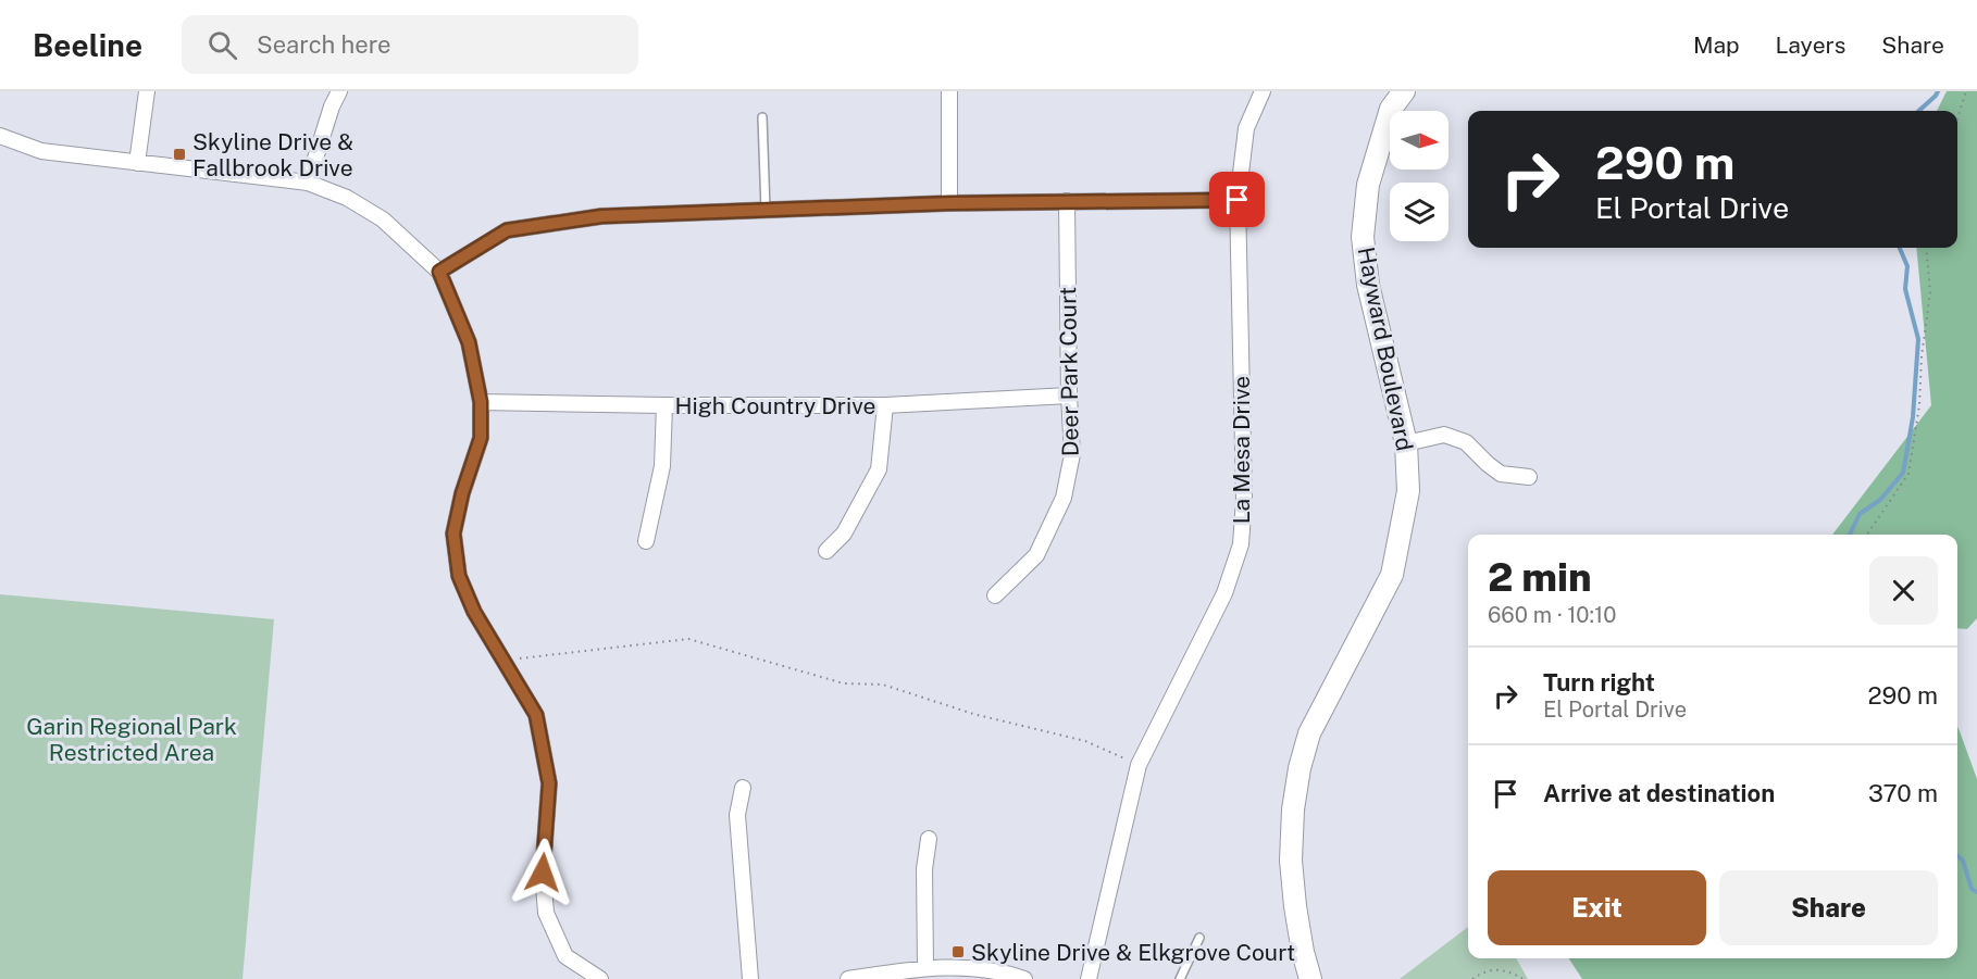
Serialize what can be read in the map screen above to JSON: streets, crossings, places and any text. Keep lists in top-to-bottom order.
{
  "streets": {
    "main road": ["Hayward Boulevard"],
    "street": ["Deer Park Court", "High Country Drive", "La Mesa Drive"]
  },
  "crossings": [
    ["Deer Park Court", "High Country Drive"]
  ],
  "parks": ["Garin Regional Park Restricted Area"],
  "places": {
    "transit": ["Skyline Drive & Fallbrook Drive", "Skyline Drive & Elkgrove Court"]
  },
  "north": "right",
  "page": {
    "header": "Beeline",
    "search": "Search here",
    "nav": ["Map", "Layers", "Share"],
    "turn": ["290 m", "El Portal Drive"],
    "heading": ["2 min", "660 m · 10:10"],
    "list": [
      {
        "name": "Turn right",
        "note": "El Portal Drive",
        "value": "290 m"
      },
      {
        "name": "Arrive at destination",
        "value": "370 m"
      }
    ],
    "buttons": ["Exit", "Share"]
  }
}
